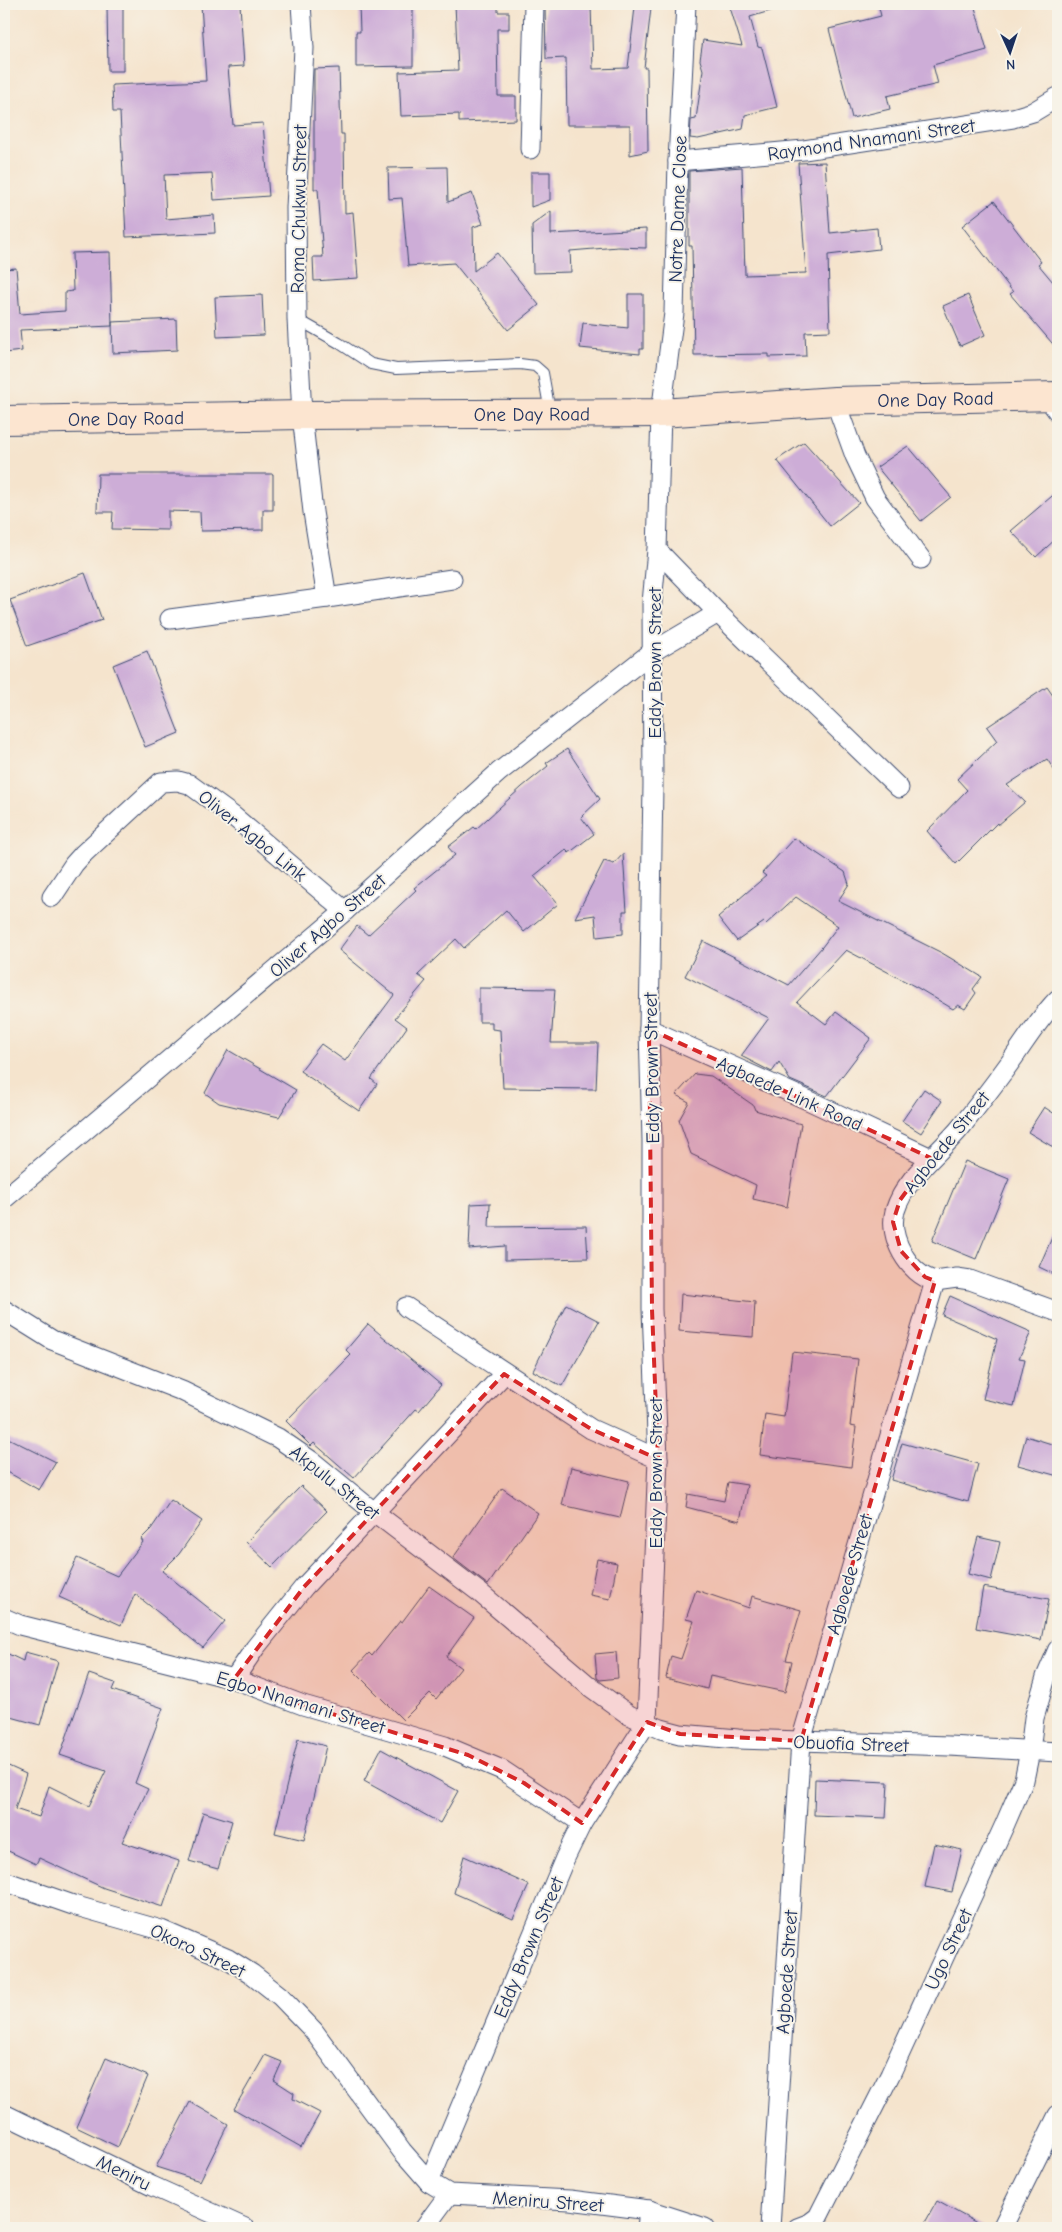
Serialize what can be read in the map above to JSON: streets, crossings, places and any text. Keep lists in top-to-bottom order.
{
  "streets": {
    "main road": ["One Day Road"],
    "street": [
      "Raymond Nnamani Street",
      "Roma Chukwu Street",
      "Notre Dame Close",
      "Eddy Brown Street",
      "Oliver Agbo Link",
      "Oliver Agbo Street",
      "Agbaede Link Road",
      "Agboede Street",
      "Akpulu Street",
      "Egbo Nnamani Street",
      "Obuofia Street",
      "Ugo Street",
      "Okoro Street",
      "Meniru",
      "Meniru Street"
    ]
  },
  "crossings": [
    ["Raymond Nnamani Street", "Notre Dame Close"],
    ["Roma Chukwu Street", "One Day Road"],
    ["Notre Dame Close", "One Day Road"],
    ["Notre Dame Close", "Eddy Brown Street"],
    ["One Day Road", "Eddy Brown Street"],
    ["Eddy Brown Street", "Oliver Agbo Street"],
    ["Eddy Brown Street", "Agbaede Link Road"],
    ["Eddy Brown Street", "Akpulu Street"],
    ["Eddy Brown Street", "Egbo Nnamani Street"],
    ["Eddy Brown Street", "Obuofia Street"],
    ["Eddy Brown Street", "Okoro Street"],
    ["Oliver Agbo Link", "Oliver Agbo Street"],
    ["Agbaede Link Road", "Agboede Street"],
    ["Agboede Street", "Obuofia Street"],
    ["Akpulu Street", "Obuofia Street"],
    ["Obuofia Street", "Ugo Street"],
    ["Okoro Street", "Meniru Street"]
  ],
  "north": "bottom"
}
